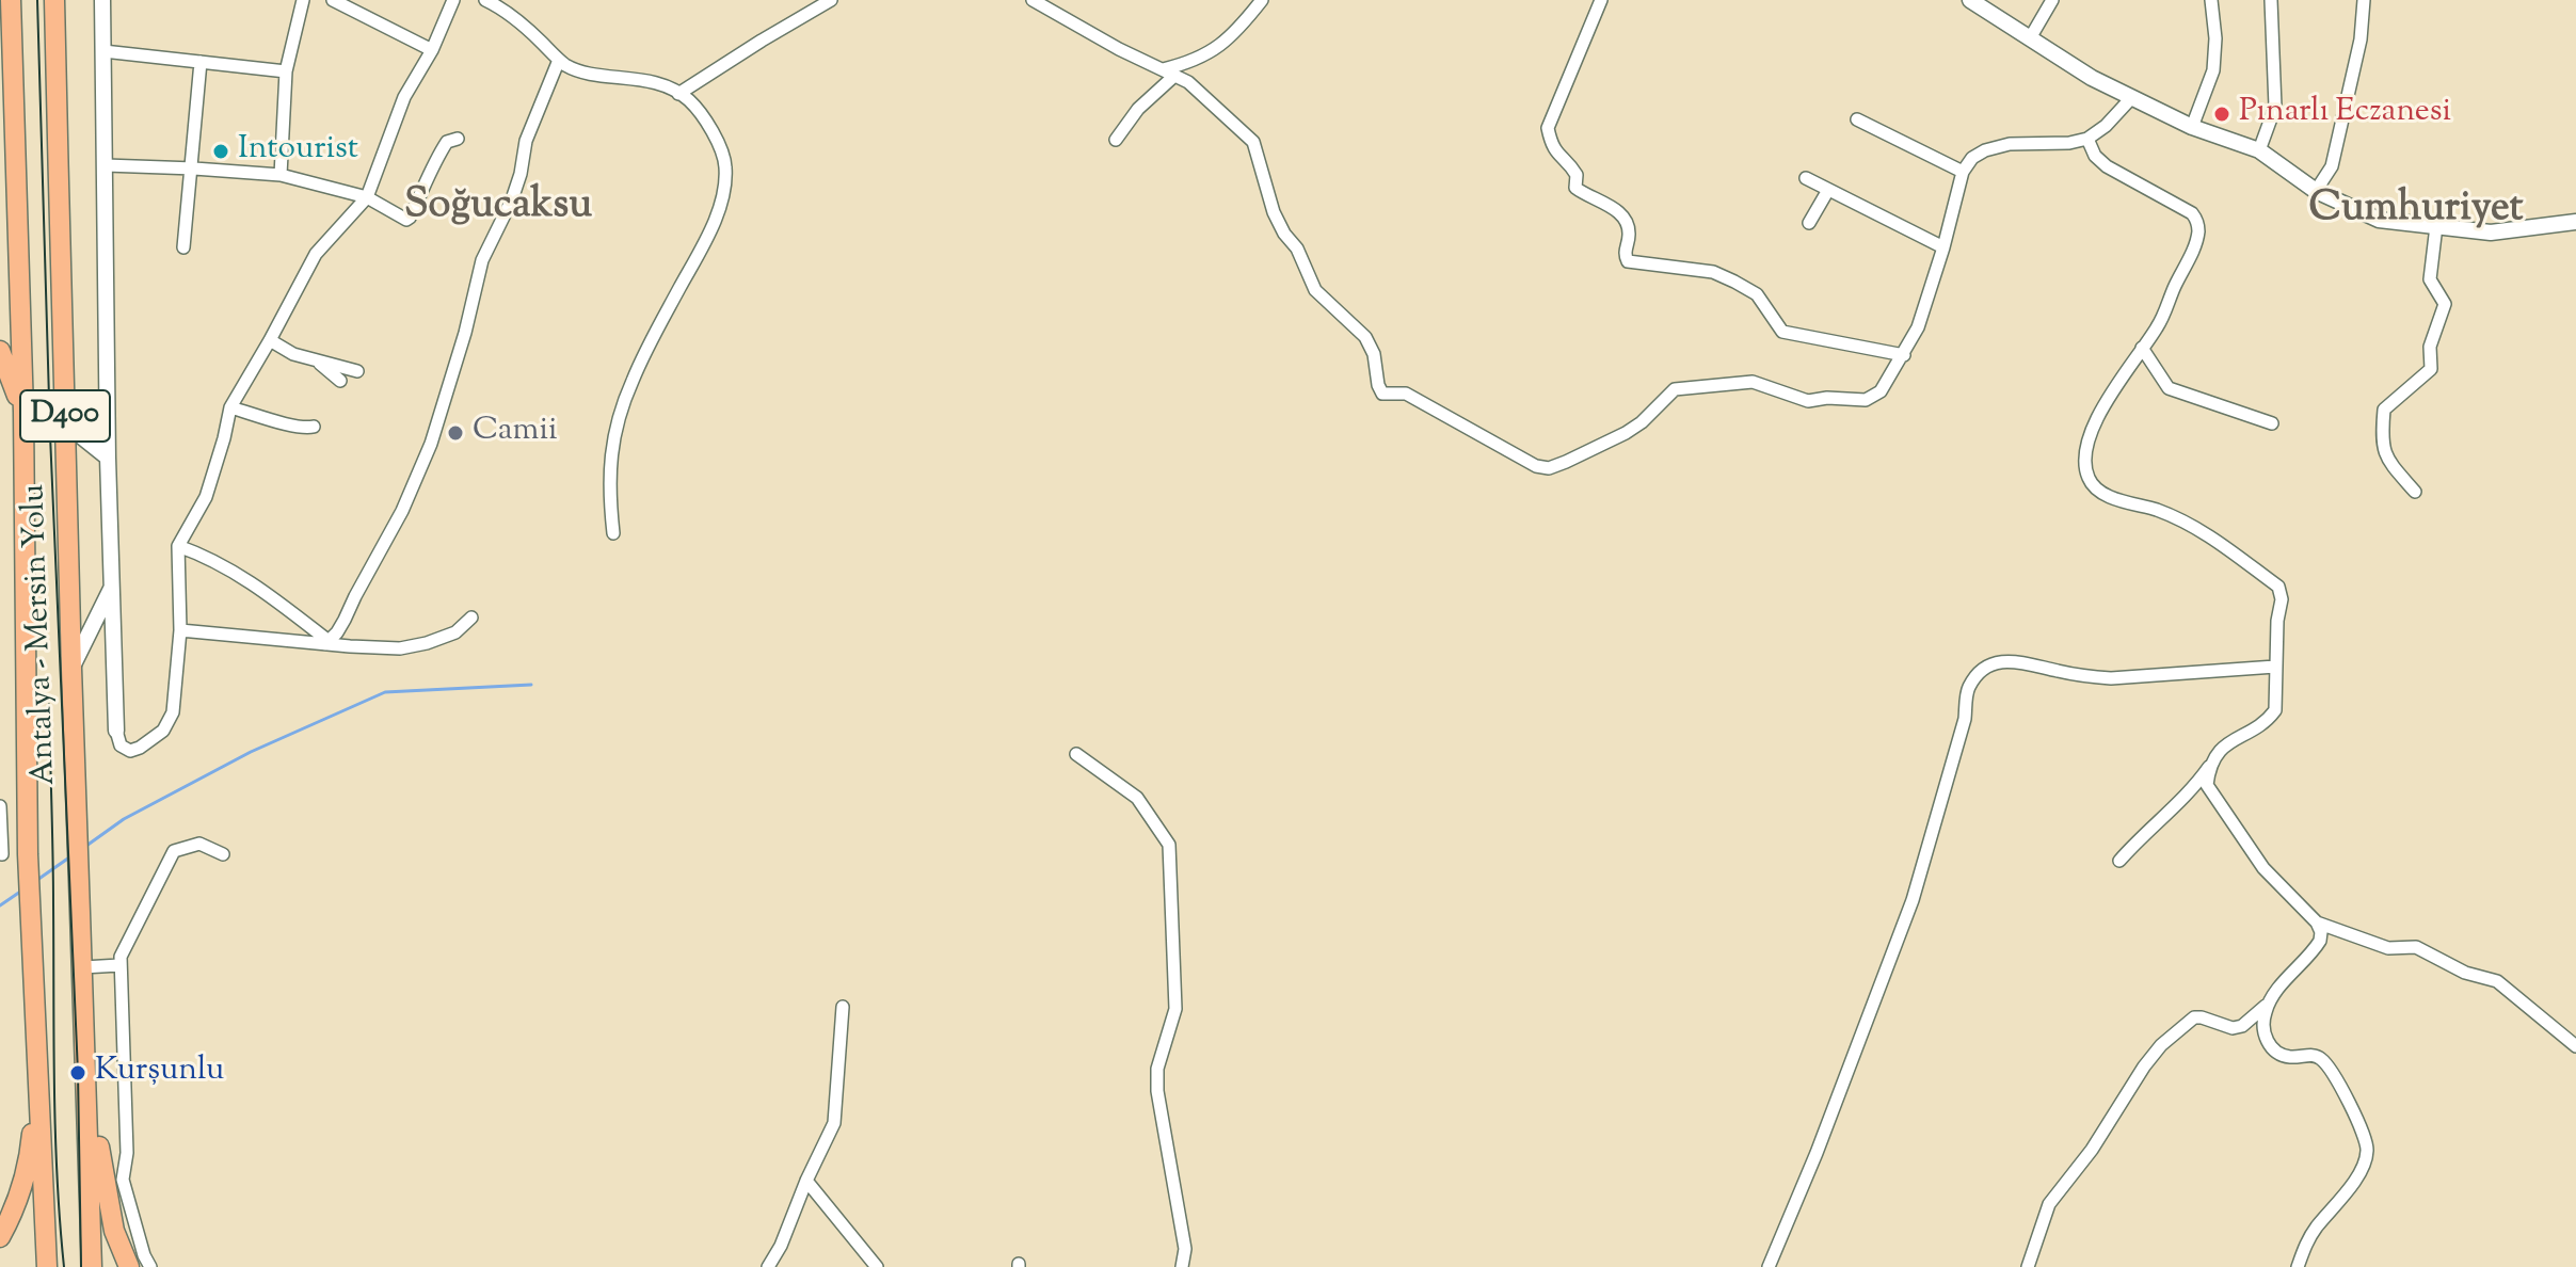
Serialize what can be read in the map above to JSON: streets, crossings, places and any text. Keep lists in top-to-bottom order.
{
  "streets": {
    "highway": ["D400", "Antalya - Mersin Yolu"]
  },
  "districts": ["Soğucaksu", "Cumhuriyet"],
  "places": [
    "Pınarlı Eczanesi",
    "Intourist",
    "Camii",
    "Kurşunlu"
  ]
}
